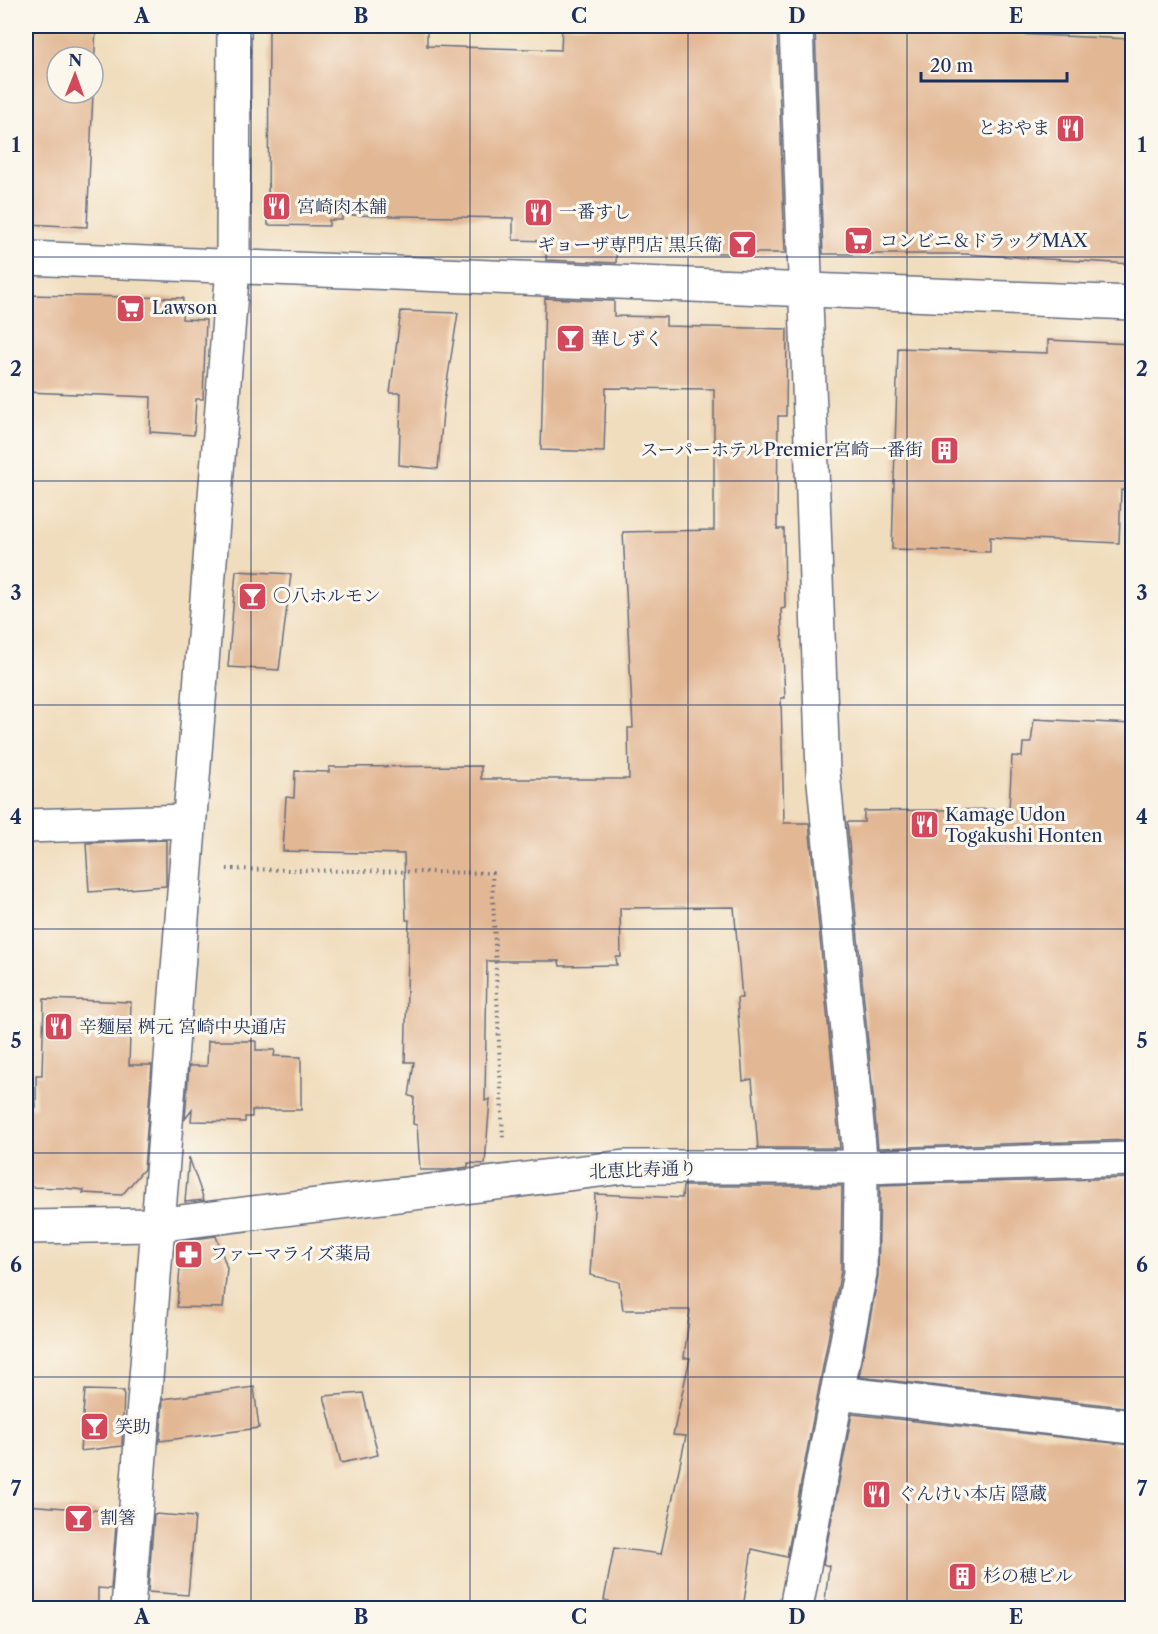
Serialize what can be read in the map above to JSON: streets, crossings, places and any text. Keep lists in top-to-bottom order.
{
  "streets": {
    "street": ["北恵比寿通り"]
  },
  "places": {
    "restaurant": [
      "とおやま",
      "宮崎肉本舗",
      "一番すし",
      "Kamage Udon Togakushi Honten",
      "辛麵屋 桝元 宮崎中央通店",
      "ぐんけい本店 隠蔵"
    ],
    "supermarket": ["コンビニ＆ドラッグMAX", "Lawson"],
    "bar": [
      "ギョーザ専門店 黒兵衛",
      "華しずく",
      "〇八ホルモン",
      "笑助",
      "割箸"
    ],
    "building": ["スーパーホテルPremier宮崎一番街", "杉の穂ビル"],
    "pharmacy": ["ファーマライズ薬局"]
  },
  "scale_bar": "20 m",
  "north": "top",
  "grid": {
    "columns": [
      "A",
      "B",
      "C",
      "D",
      "E"
    ],
    "rows": [
      "1",
      "2",
      "3",
      "4",
      "5",
      "6",
      "7"
    ]
  }
}
